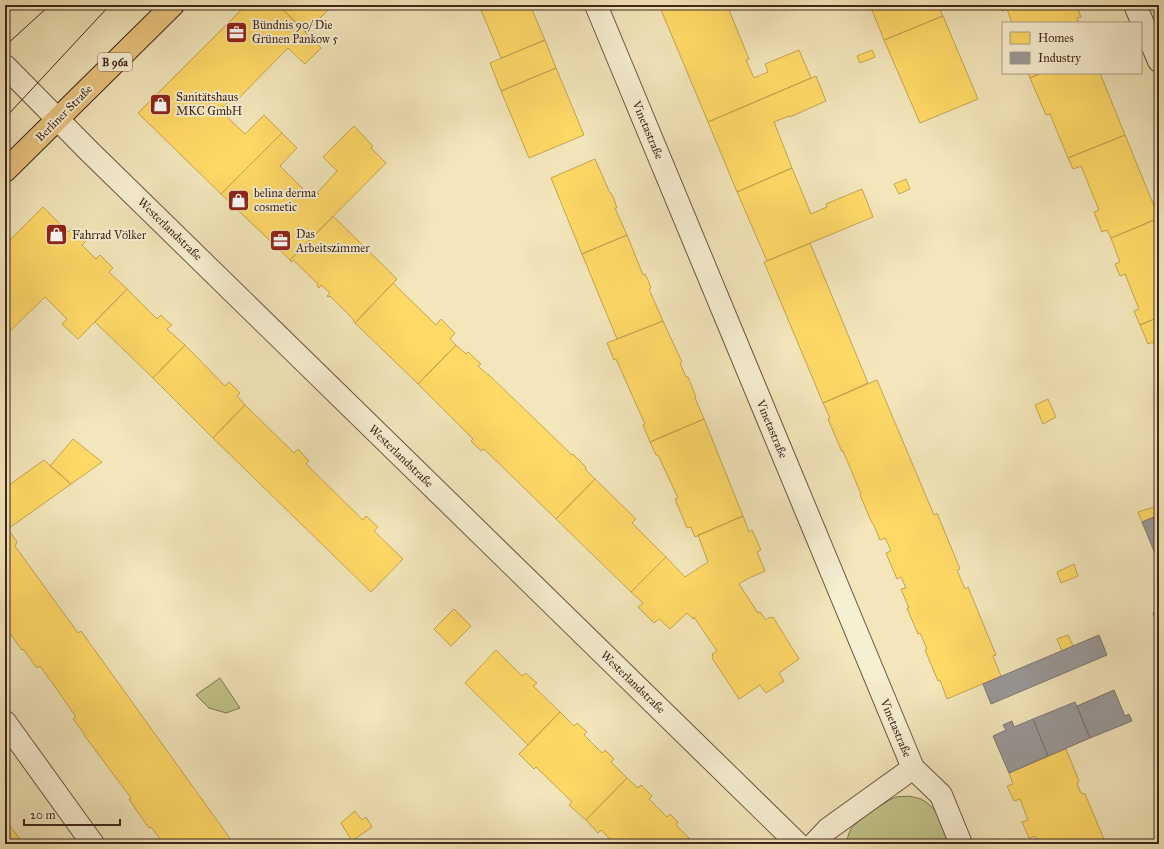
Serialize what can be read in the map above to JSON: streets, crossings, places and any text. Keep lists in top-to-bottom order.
{
  "streets": {
    "main road": ["B 96a", "Berliner Straße"],
    "street": ["Vinetastraße", "Westerlandstraße"]
  },
  "crossings": [
    ["Berliner Straße", "Westerlandstraße"]
  ],
  "places": {
    "office": ["Bündnis 90/ Die Grünen Pankow 5", "Das Arbeitszimmer"],
    "shop": ["Sanitätshaus MKC GmbH", "belina derma cosmetic", "Fahrrad Völker"]
  },
  "legend": ["Homes", "Industry"],
  "scale_bar": "20 m"
}
